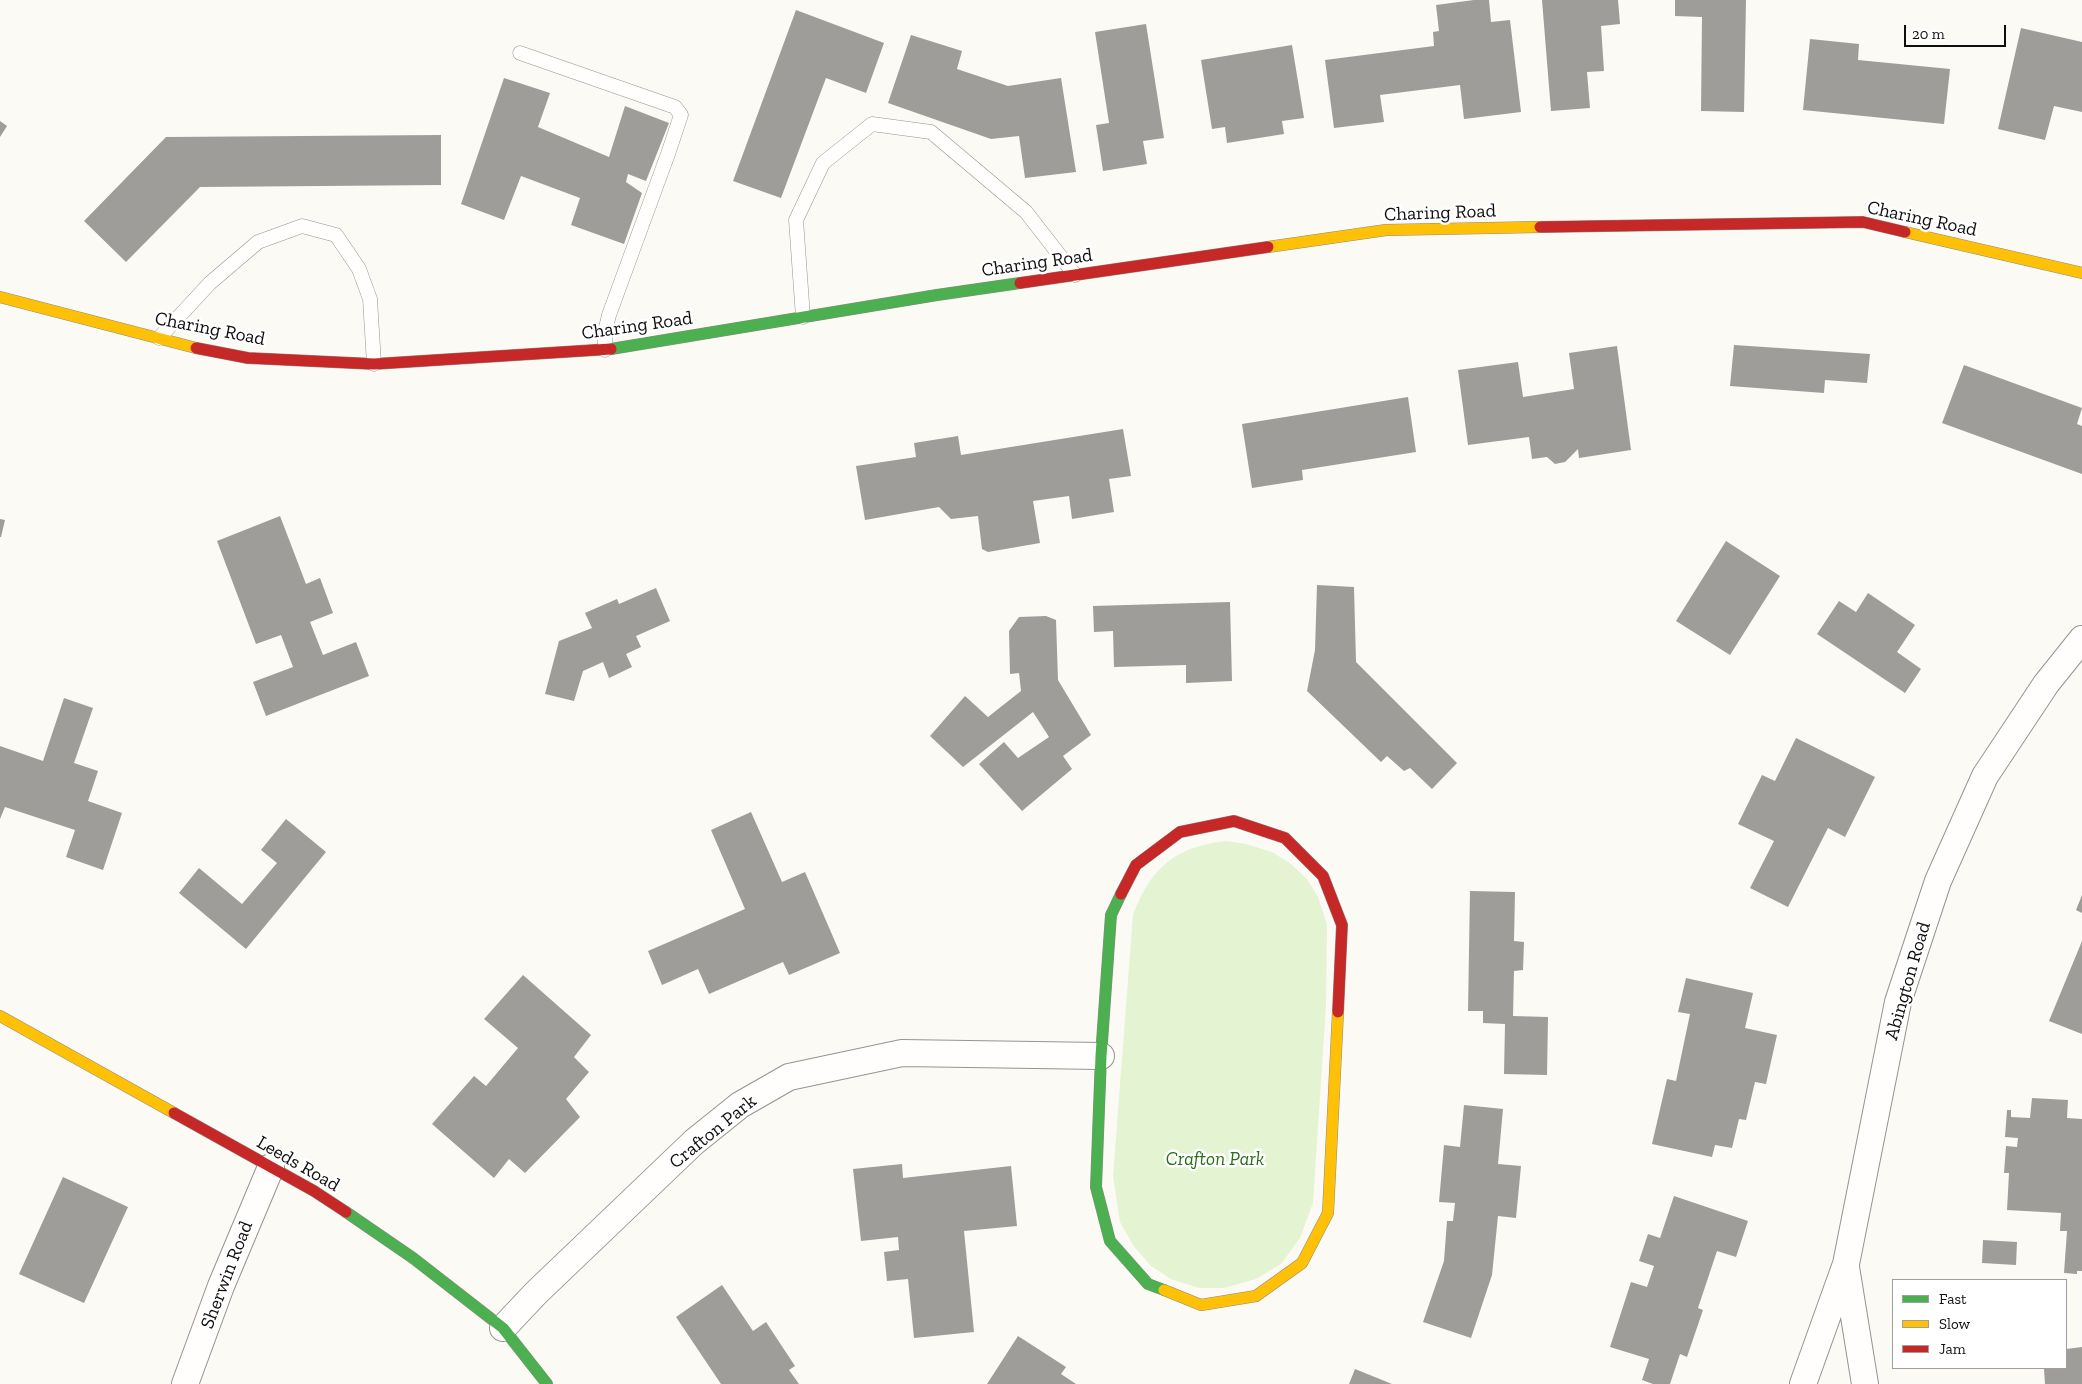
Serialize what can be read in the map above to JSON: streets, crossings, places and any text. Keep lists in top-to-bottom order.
{
  "streets": {
    "street": [
      "Charing Road",
      "Abington Road",
      "Crafton Park",
      "Leeds Road",
      "Sherwin Road"
    ]
  },
  "crossings": [
    ["Crafton Park", "Leeds Road"],
    ["Leeds Road", "Sherwin Road"]
  ],
  "parks": ["Crafton Park"],
  "legend": ["Fast", "Slow", "Jam"],
  "scale_bar": "20 m"
}
